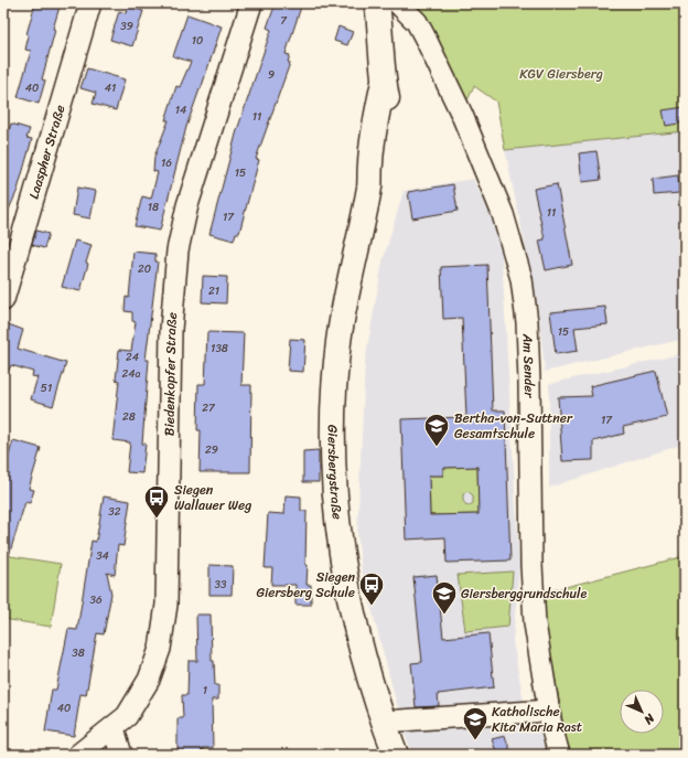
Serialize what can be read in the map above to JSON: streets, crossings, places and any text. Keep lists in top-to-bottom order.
{
  "streets": {
    "street": [
      "Laaspher Straße",
      "Am Sender",
      "Biedenkopfer Straße",
      "Giersbergstraße"
    ]
  },
  "parks": ["KGV Giersberg"],
  "places": {
    "school or university": ["Bertha-von-Suttner Gesamtschule", "Giersberggrundschule", "Katholische Kita Maria Rast"],
    "bus stop": ["Siegen Wallauer Weg", "Siegen Giersberg Schule"]
  },
  "house_numbers": [
    "7",
    "39",
    "10",
    "9",
    "40",
    "41",
    "14",
    "11",
    "16",
    "15",
    "18",
    "11",
    "17",
    "20",
    "21",
    "15",
    "138",
    "24",
    "24a",
    "51",
    "27",
    "28",
    "17",
    "29",
    "32",
    "34",
    "33",
    "36",
    "38",
    "1",
    "40"
  ],
  "north": "bottom right"
}
